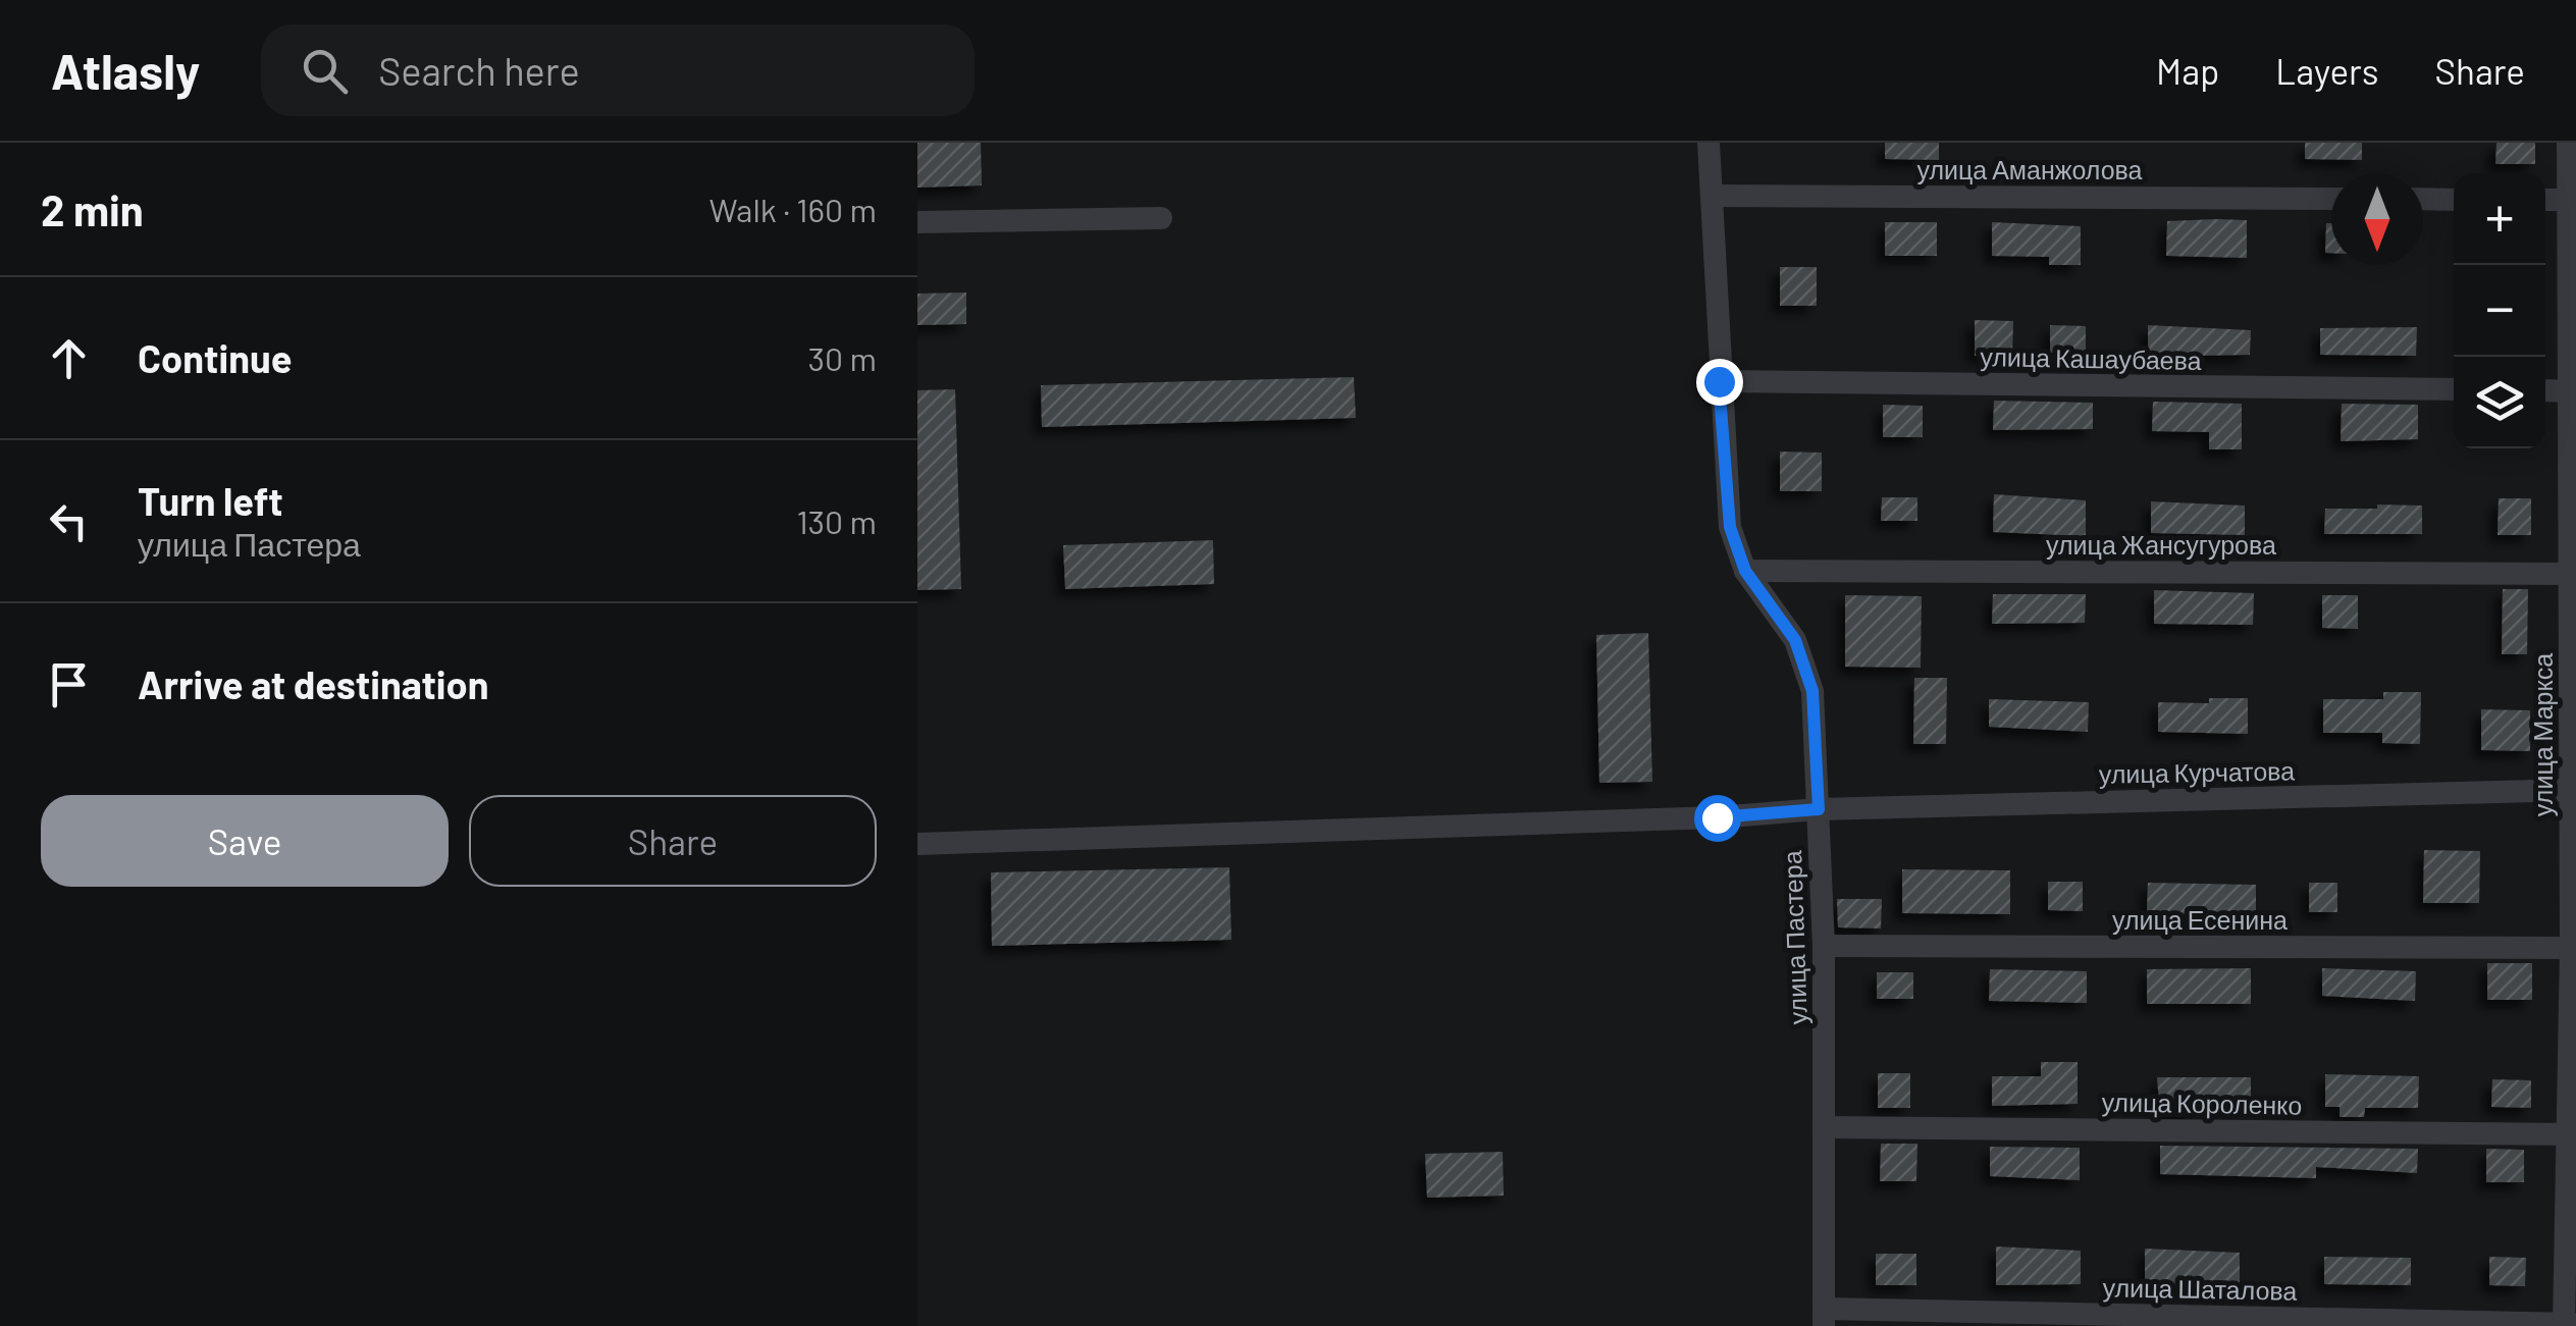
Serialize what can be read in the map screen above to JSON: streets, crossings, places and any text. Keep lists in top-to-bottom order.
{
  "streets": {
    "street": [
      "улица Аманжолова",
      "улица Кашаубаева",
      "улица Жансугурова",
      "улица Маркса",
      "улица Курчатова",
      "улица Есенина",
      "улица Пастера",
      "улица Короленко",
      "улица Шаталова"
    ]
  },
  "crossings": [
    ["улица Аманжолова", "улица Пастера"],
    ["улица Кашаубаева", "улица Пастера"],
    ["улица Жансугурова", "улица Маркса"],
    ["улица Жансугурова", "улица Пастера"],
    ["улица Маркса", "улица Курчатова"],
    ["улица Маркса", "улица Есенина"],
    ["улица Маркса", "улица Короленко"],
    ["улица Маркса", "улица Шаталова"],
    ["улица Курчатова", "улица Пастера"],
    ["улица Есенина", "улица Пастера"],
    ["улица Пастера", "улица Короленко"],
    ["улица Пастера", "улица Шаталова"]
  ],
  "north": "bottom",
  "page": {
    "header": "Atlasly",
    "search": "Search here",
    "nav": ["Map", "Layers", "Share"],
    "heading": ["2 min", "Walk · 160 m"],
    "map_buttons": ["+", "−"],
    "list": [
      ["Continue", "30 m"],
      ["Turn left", "улица Пастера", "130 m"],
      "Arrive at destination"
    ],
    "buttons": ["Save", "Share"]
  }
}
